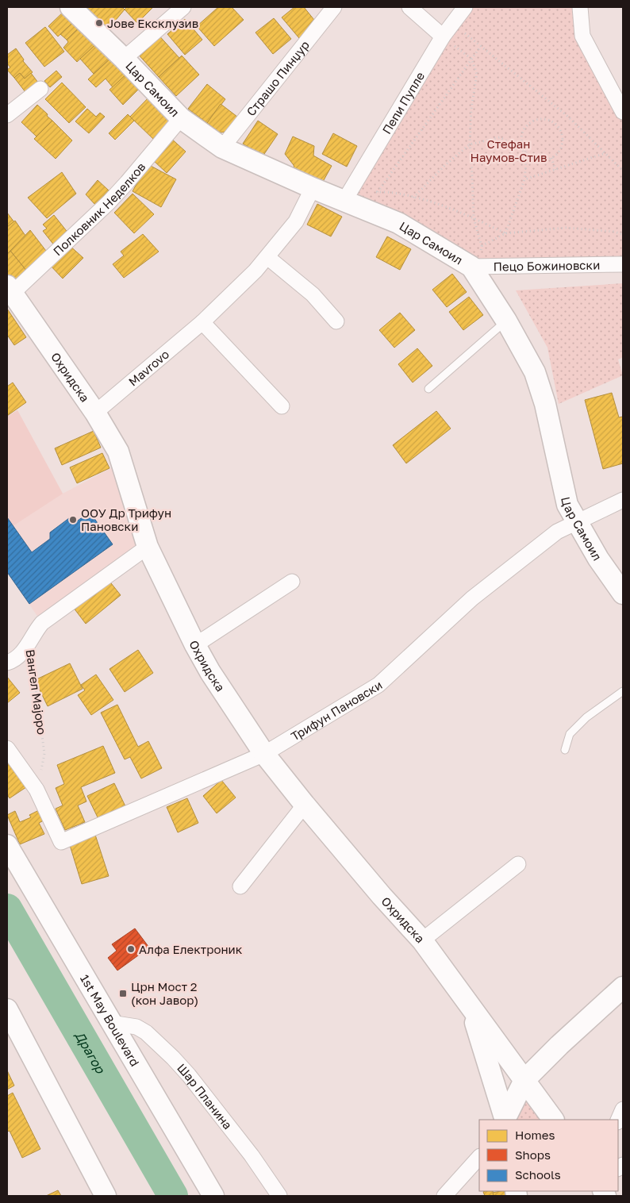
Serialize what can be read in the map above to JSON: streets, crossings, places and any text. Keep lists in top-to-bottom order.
{
  "streets": {
    "street": [
      "Страшо Пинџур",
      "Цар Самоил",
      "Пепи Пупле",
      "Полковник Неделков",
      "Пецо Божиновски",
      "Mavrovo",
      "Охридска",
      "Вангел Мајоро",
      "Трифун Пановски",
      "1st May Boulevard",
      "Шар Планина"
    ]
  },
  "crossings": [
    ["Страшо Пинџур", "Цар Самоил"],
    ["Цар Самоил", "Пепи Пупле"],
    ["Цар Самоил", "Полковник Неделков"],
    ["Цар Самоил", "Пецо Божиновски"],
    ["Цар Самоил", "Mavrovo"],
    ["Цар Самоил", "Трифун Пановски"],
    ["Полковник Неделков", "Охридска"],
    ["Mavrovo", "Охридска"],
    ["Охридска", "Вангел Мајоро"],
    ["Охридска", "Трифун Пановски"],
    ["Вангел Мајоро", "Трифун Пановски"],
    ["1st May Boulevard", "Шар Планина"]
  ],
  "water": ["Драгор"],
  "parks": ["Стефан Наумов-Стив"],
  "places": {
    "other": ["Јове Ексклузив", "ООУ Др Трифун Пановски", "Алфа Електроник"],
    "transit": ["Црн Мост 2 (кон Јавор)"]
  },
  "legend": ["Homes", "Shops", "Schools"]
}
